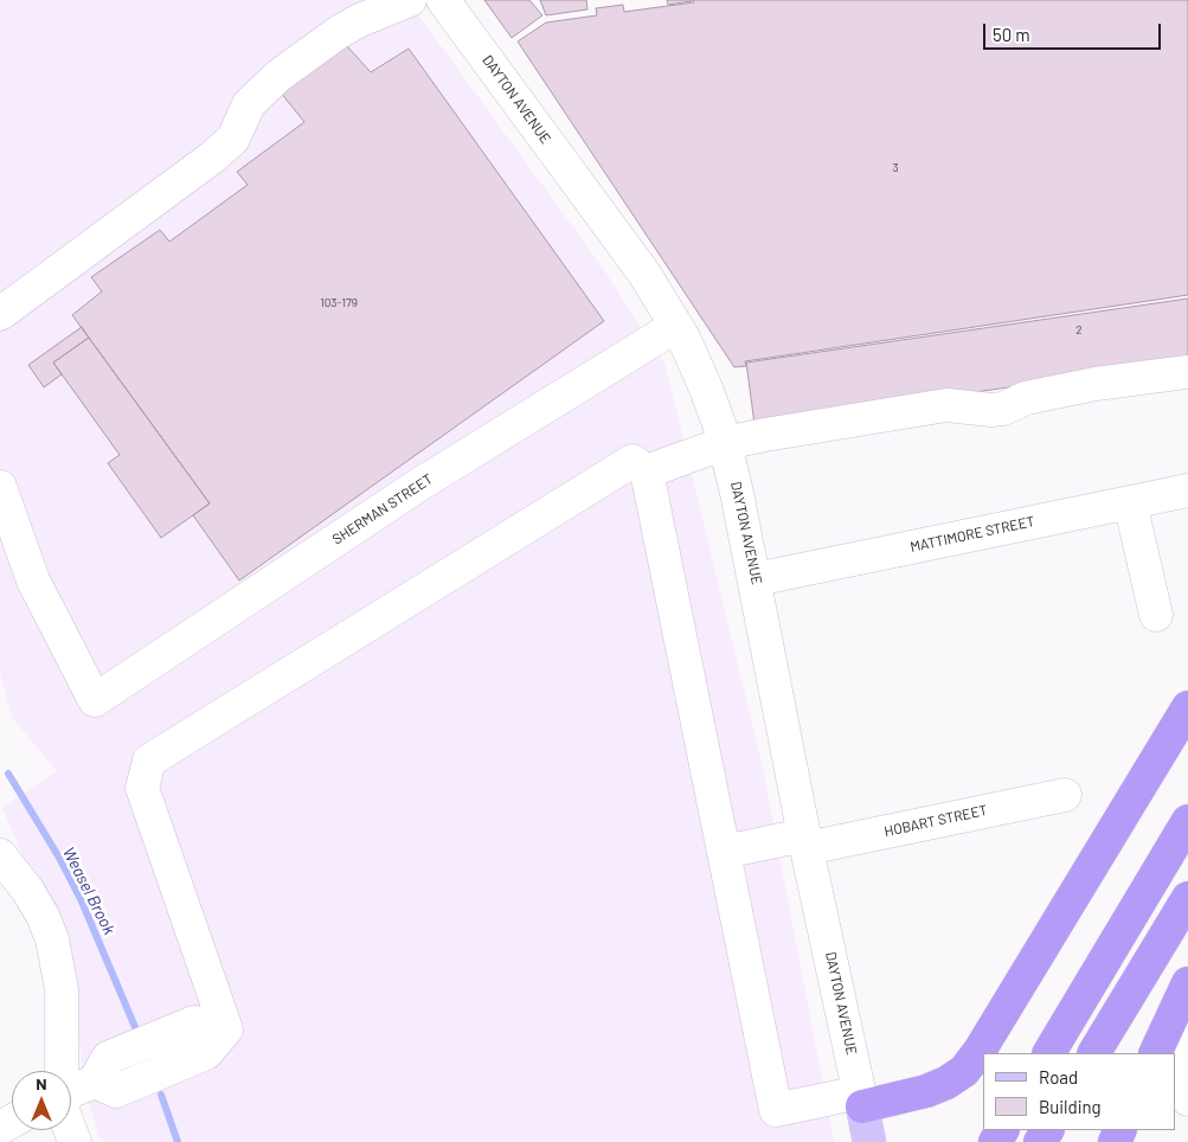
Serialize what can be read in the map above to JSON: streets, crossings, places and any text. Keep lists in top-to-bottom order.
{
  "streets": {
    "main road": ["DAYTON AVENUE"],
    "street": ["SHERMAN STREET", "MATTIMORE STREET", "HOBART STREET"]
  },
  "crossings": [
    ["DAYTON AVENUE", "SHERMAN STREET"],
    ["DAYTON AVENUE", "MATTIMORE STREET"],
    ["DAYTON AVENUE", "HOBART STREET"]
  ],
  "water": ["Weasel Brook"],
  "house_numbers": ["3", "103-179", "2"],
  "legend": ["Road", "Building"],
  "scale_bar": "50 m",
  "north": "top"
}
